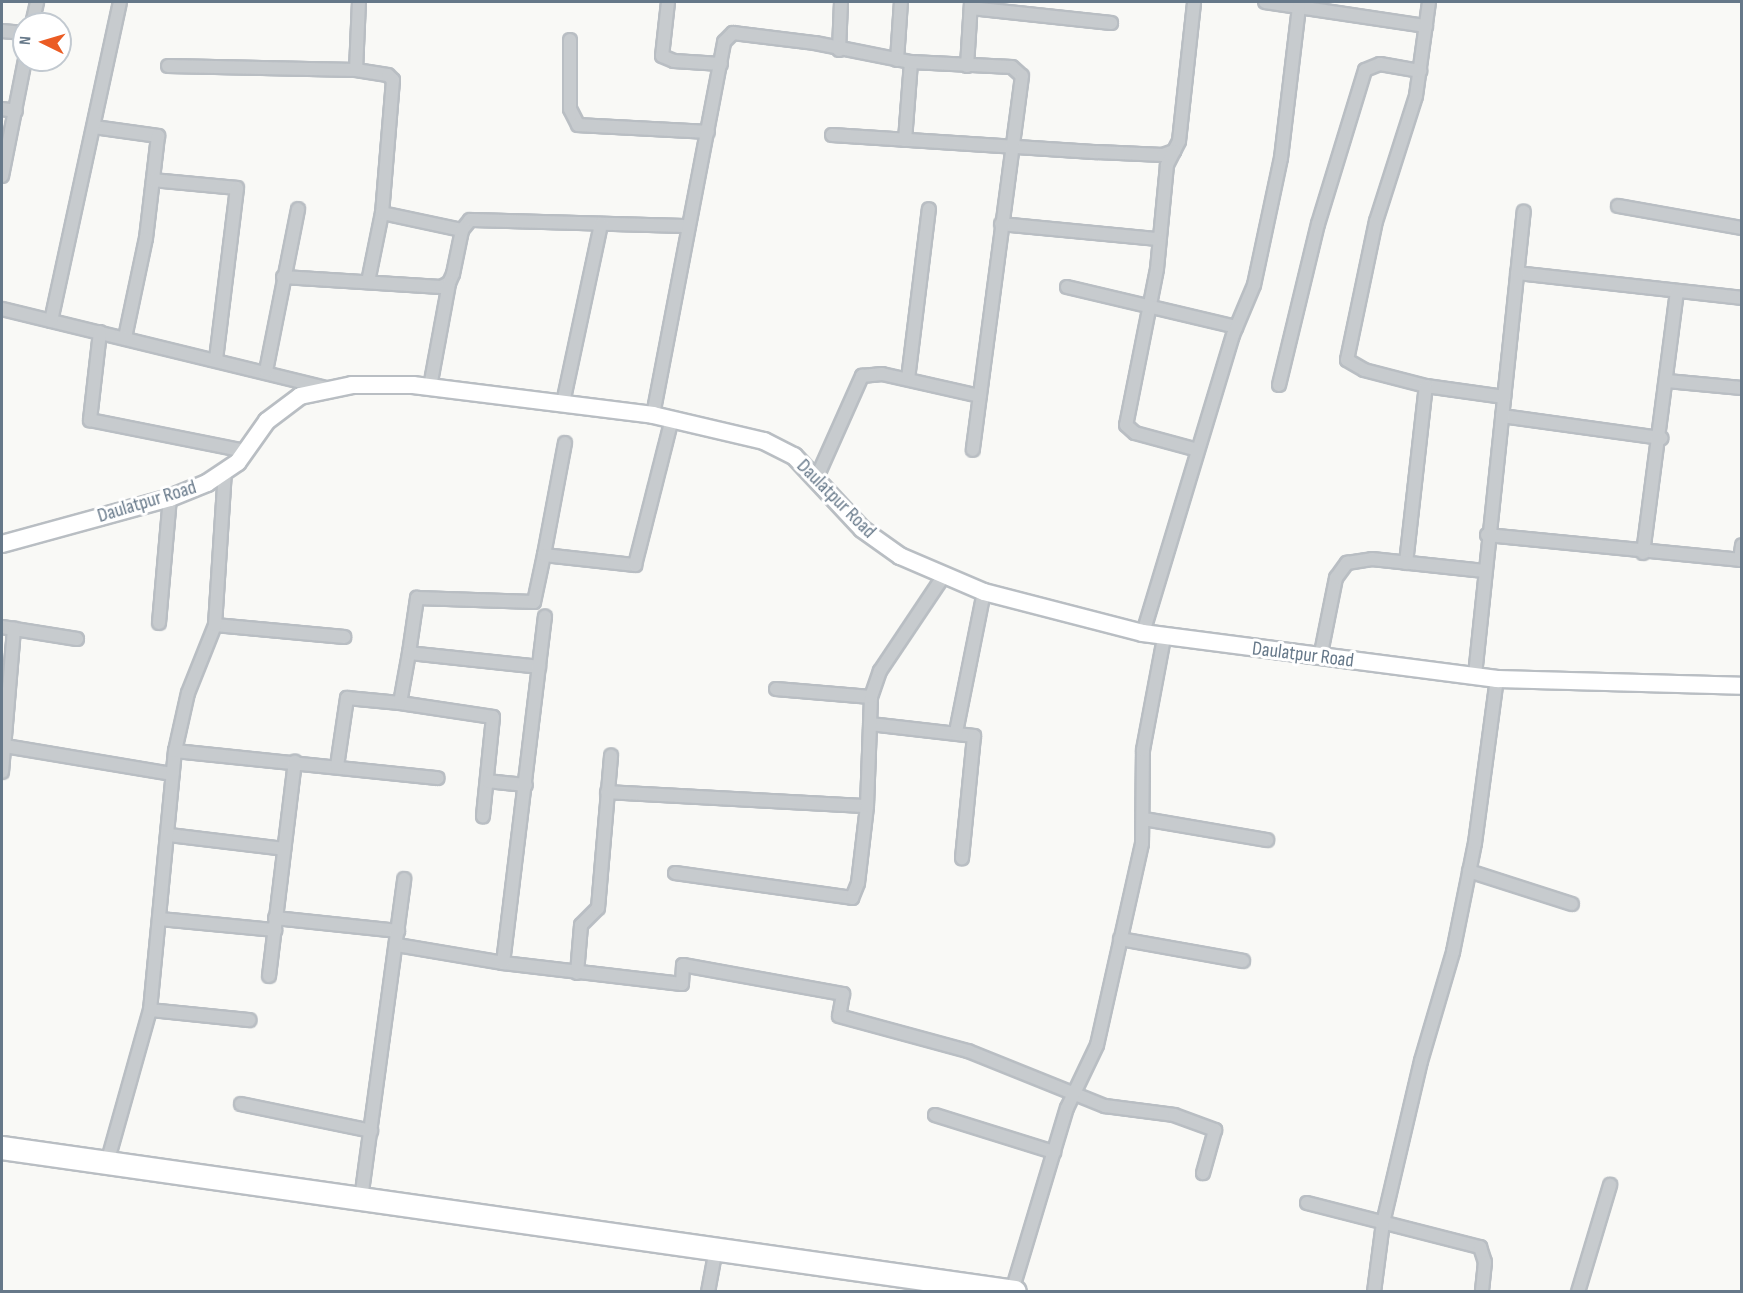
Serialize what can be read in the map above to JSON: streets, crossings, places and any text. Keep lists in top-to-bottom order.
{
  "streets": {
    "street": ["Daulatpur Road"]
  },
  "north": "left"
}
